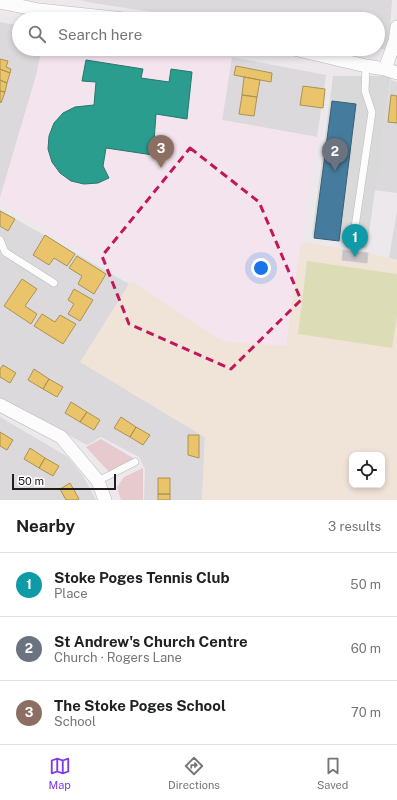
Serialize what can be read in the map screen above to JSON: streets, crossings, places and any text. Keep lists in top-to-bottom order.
{
  "scale_bar": "50 m",
  "page": {
    "search": "Search here",
    "pins": ["3", "2", "1"],
    "scale": "50 m",
    "heading": ["Nearby", "3 results"],
    "list": [
      {
        "mark": "1",
        "name": "Stoke Poges Tennis Club",
        "note": "Place",
        "value": "50 m"
      },
      {
        "mark": "2",
        "name": "St Andrew's Church Centre",
        "note": "Church · Rogers Lane",
        "value": "60 m"
      },
      {
        "mark": "3",
        "name": "The Stoke Poges School",
        "note": "School",
        "value": "70 m"
      }
    ],
    "nav": ["Map", "Directions", "Saved"]
  }
}
